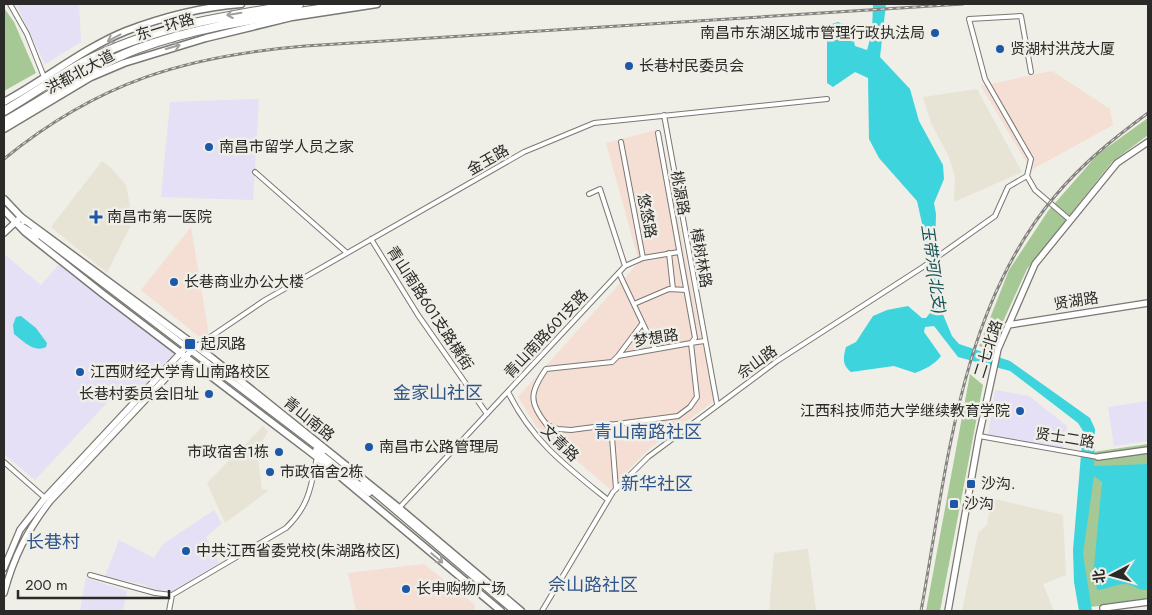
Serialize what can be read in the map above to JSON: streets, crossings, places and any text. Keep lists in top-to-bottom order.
{
  "streets": {
    "highway": ["东一环路"],
    "main road": [
      "洪都北大道",
      "贤湖路",
      "二七北路",
      "青山南路",
      "贤士二路"
    ],
    "street": [
      "金玉路",
      "桃源路",
      "悠悠路",
      "樟树林路",
      "青山南路601支路横街",
      "青山南路601支路",
      "梦想路",
      "佘山路",
      "文青路"
    ]
  },
  "crossings": [
    ["金玉路", "樟树林路"],
    ["金玉路", "青山南路601支路横街"],
    ["金玉路", "青山南路"],
    ["桃源路", "悠悠路"],
    ["桃源路", "梦想路"],
    ["樟树林路", "佘山路"],
    ["贤湖路", "二七北路"],
    ["青山南路601支路横街", "青山南路601支路"],
    ["青山南路601支路", "青山南路"],
    ["青山南路601支路", "文青路"],
    ["二七北路", "贤士二路"],
    ["佘山路", "文青路"]
  ],
  "districts": [
    "金家山社区",
    "青山南路社区",
    "新华社区",
    "长巷村",
    "佘山路社区"
  ],
  "water": ["玉带河(北支)"],
  "places": {
    "other": [
      "南昌市东湖区城市管理行政执法局",
      "贤湖村洪茂大厦",
      "长巷村民委员会",
      "南昌市留学人员之家",
      "长巷商业办公大楼",
      "江西财经大学青山南路校区",
      "长巷村委员会旧址",
      "江西科技师范大学继续教育学院",
      "南昌市公路管理局",
      "市政宿舍1栋",
      "市政宿舍2栋",
      "中共江西省委党校(朱湖路校区)",
      "长申购物广场"
    ],
    "health": ["南昌市第一医院"],
    "transit": ["起凤路", "沙沟.", "沙沟"]
  },
  "scale_bar": "200 m",
  "north": "left"
}
